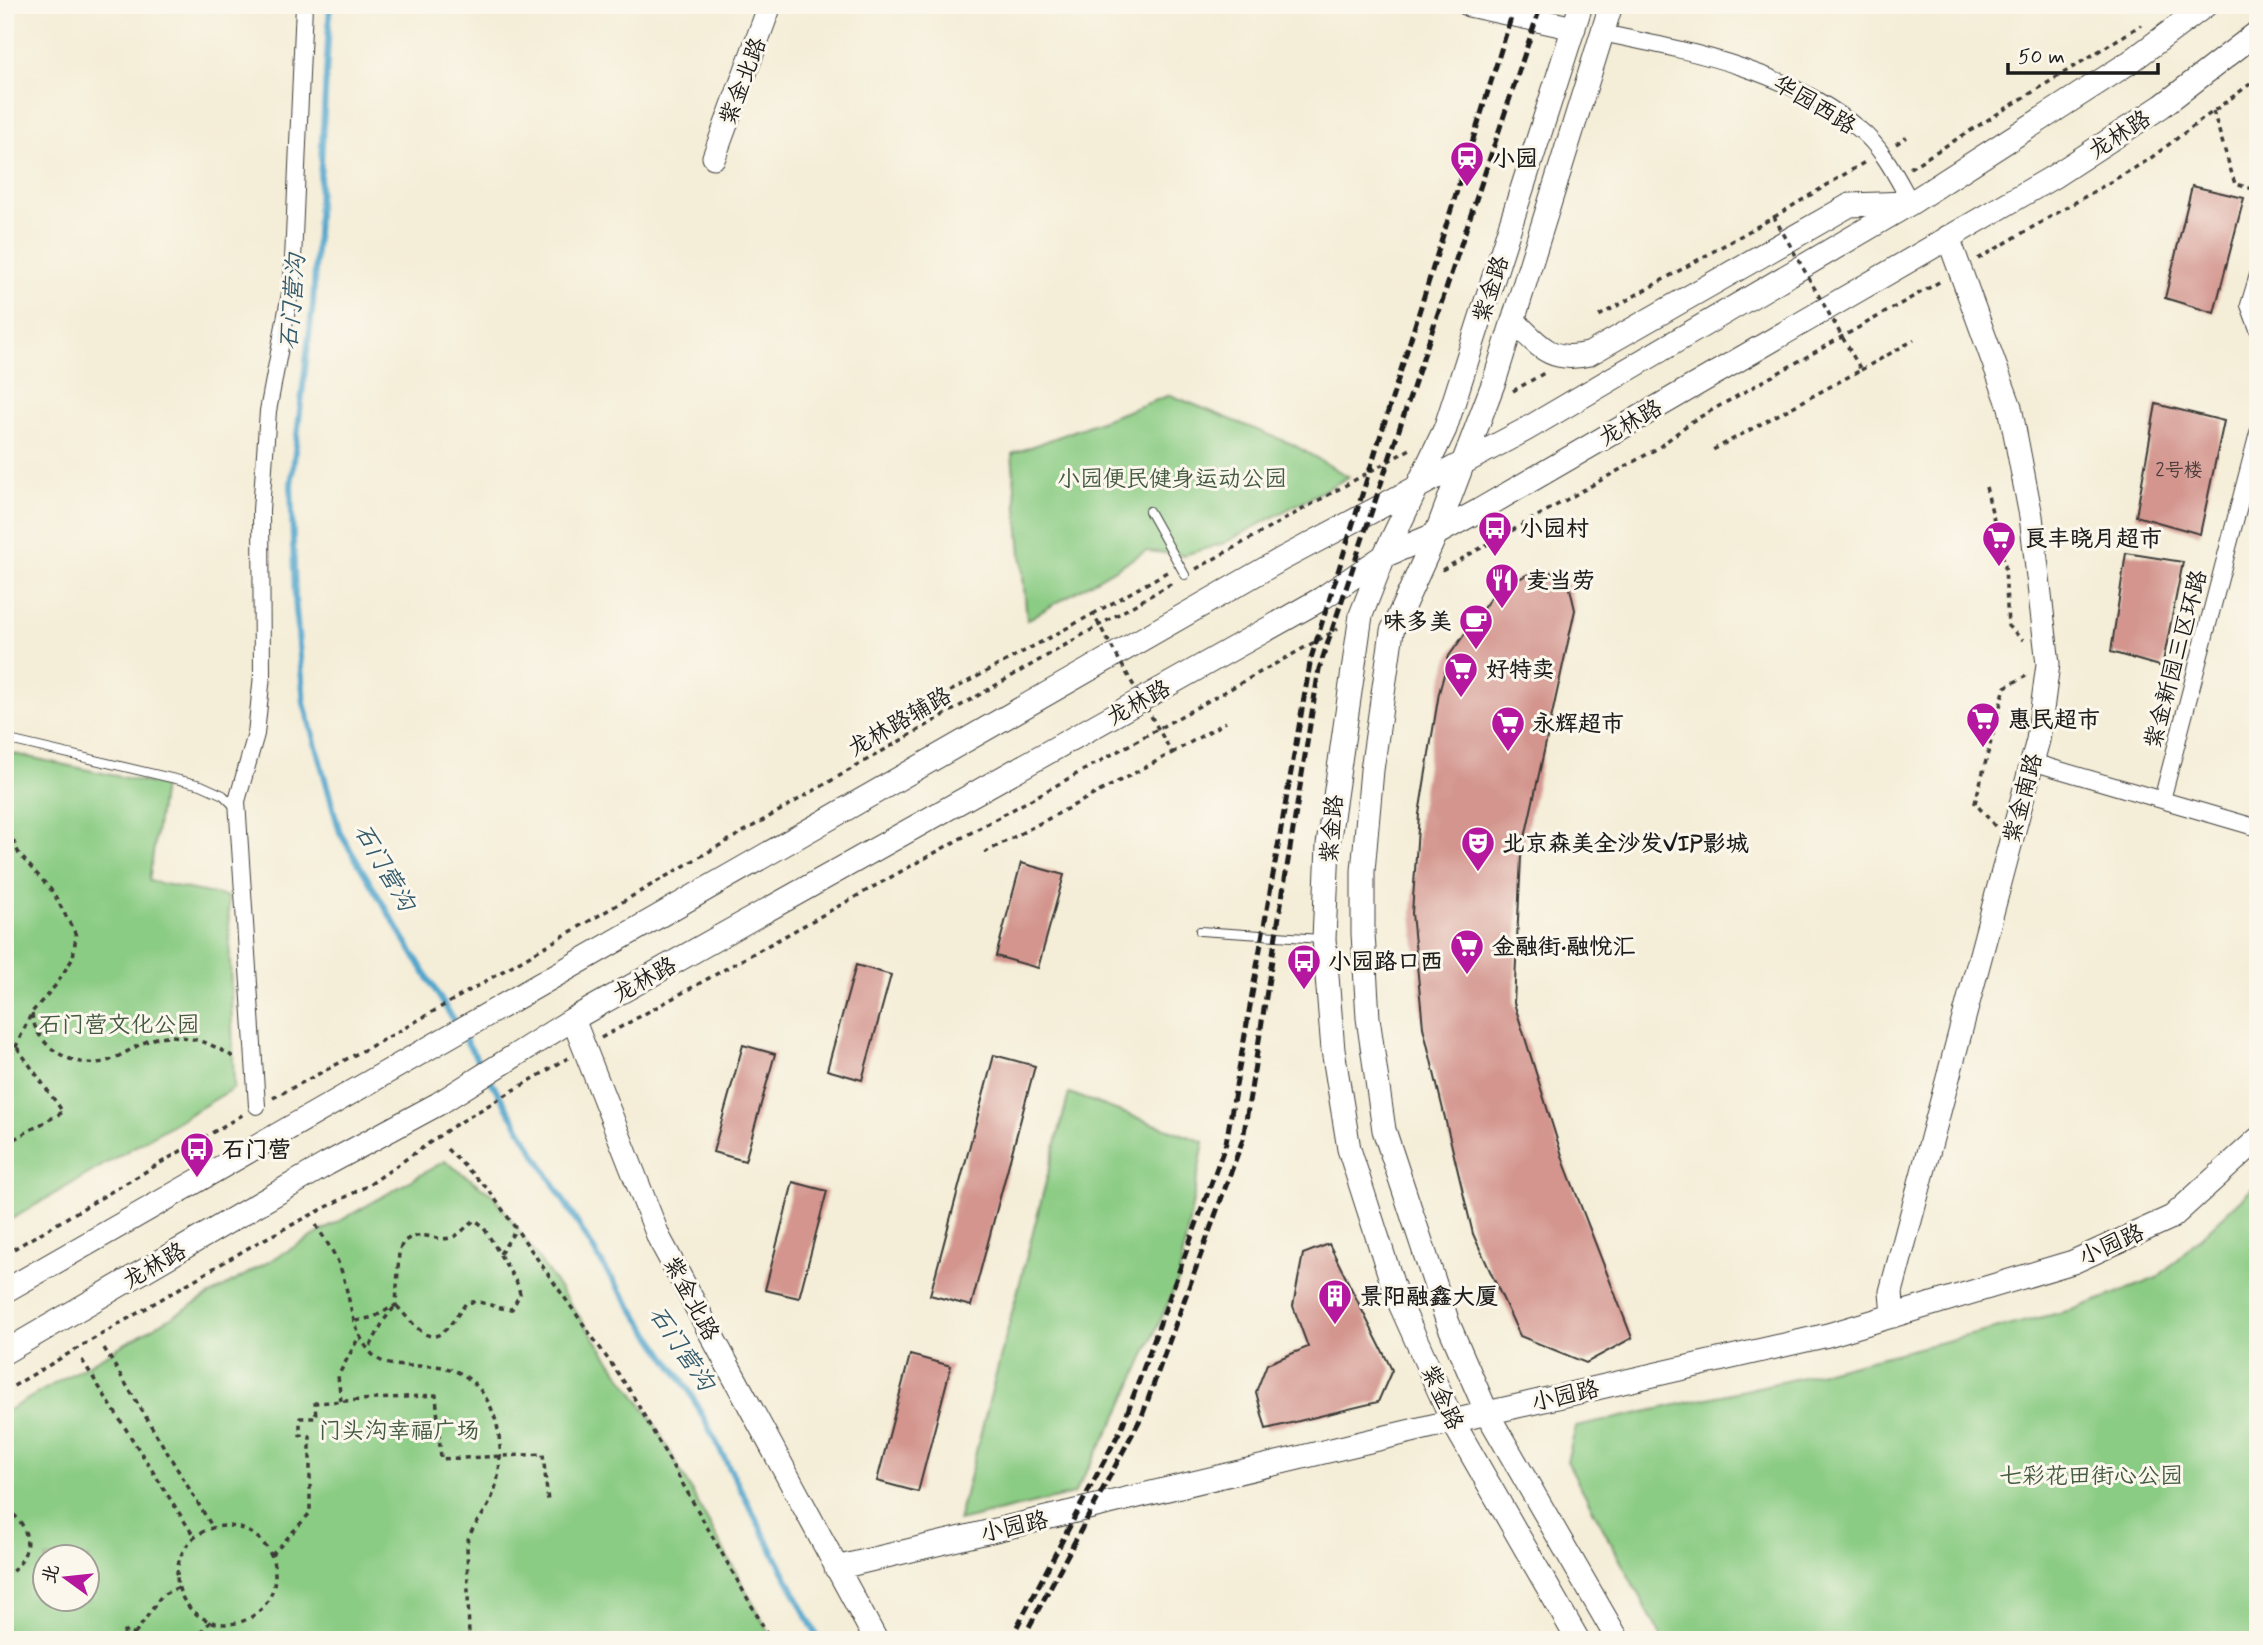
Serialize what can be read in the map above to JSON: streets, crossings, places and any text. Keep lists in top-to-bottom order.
{
  "streets": {
    "main road": [
      "紫金北路",
      "龙林路",
      "紫金路",
      "紫金南路",
      "小园路"
    ],
    "street": ["华园西路", "紫金新园三区环路"],
    "path": ["龙林路辅路"]
  },
  "crossings": [
    ["紫金北路", "龙林路"],
    ["紫金北路", "小园路"],
    ["华园西路", "龙林路"],
    ["华园西路", "紫金路"],
    ["龙林路", "紫金路"],
    ["龙林路", "紫金南路"],
    ["紫金路", "小园路"],
    ["紫金南路", "小园路"]
  ],
  "water": ["石门营沟"],
  "parks": [
    "小园便民健身运动公园",
    "石门营文化公园",
    "门头沟幸福广场",
    "七彩花田街心公园"
  ],
  "places": {
    "station": ["小园"],
    "bus stop": ["小园村", "小园路口西", "石门营"],
    "supermarket": [
      "良丰晓月超市",
      "好特卖",
      "惠民超市",
      "永辉超市",
      "金融街·融悦汇"
    ],
    "restaurant": ["麦当劳"],
    "cafe": ["味多美"],
    "theatre": ["北京森美全沙发VIP影城"],
    "building": ["景阳融鑫大厦"]
  },
  "house_numbers": ["2号楼"],
  "scale_bar": "50 m",
  "north": "left"
}
